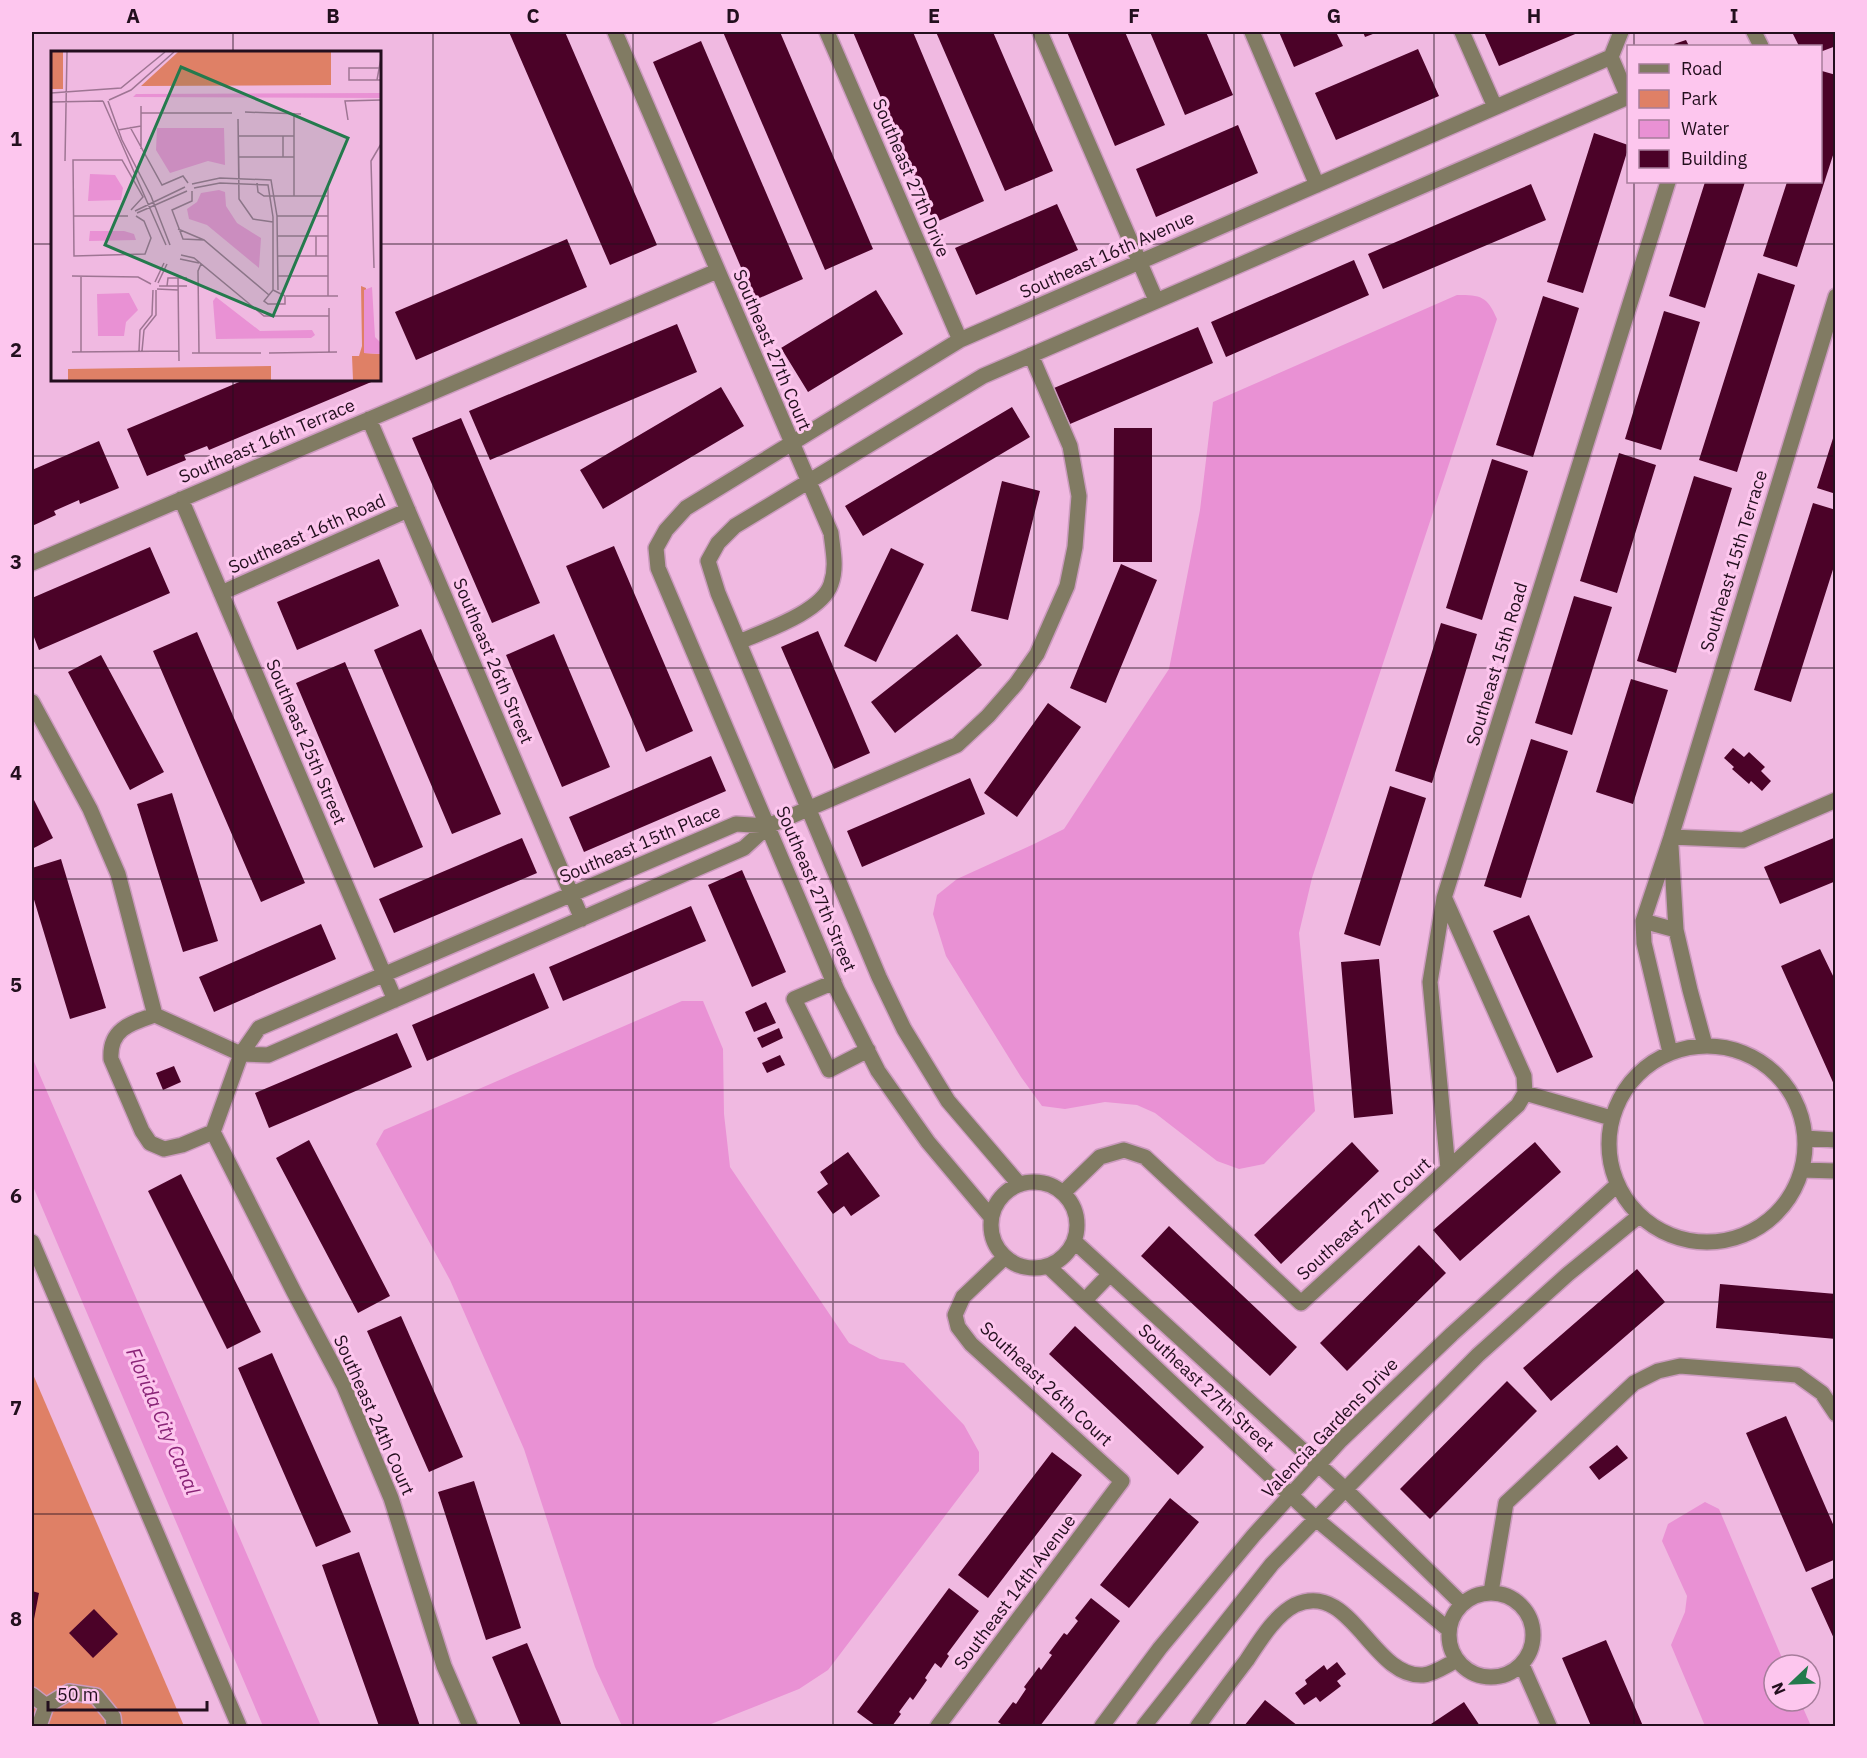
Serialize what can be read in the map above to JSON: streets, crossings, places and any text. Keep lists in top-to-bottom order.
{
  "streets": {
    "street": [
      "Southeast 27th Drive",
      "Southeast 16th Avenue",
      "Southeast 27th Court",
      "Southeast 16th Terrace",
      "Southeast 16th Road",
      "Southeast 15th Terrace",
      "Southeast 26th Street",
      "Southeast 15th Road",
      "Southeast 25th Street",
      "Southeast 15th Place",
      "Southeast 27th Street",
      "Southeast 26th Court",
      "Southeast 24th Court",
      "Valencia Gardens Drive",
      "Southeast 14th Avenue"
    ]
  },
  "crossings": [
    ["Southeast 27th Drive", "Southeast 16th Avenue"],
    ["Southeast 16th Avenue", "Southeast 27th Court"],
    ["Southeast 16th Avenue", "Southeast 27th Street"],
    ["Southeast 27th Court", "Southeast 16th Terrace"],
    ["Southeast 27th Court", "Southeast 15th Road"],
    ["Southeast 27th Court", "Southeast 27th Street"],
    ["Southeast 27th Court", "Southeast 26th Court"],
    ["Southeast 16th Terrace", "Southeast 26th Street"],
    ["Southeast 16th Terrace", "Southeast 25th Street"],
    ["Southeast 16th Road", "Southeast 26th Street"],
    ["Southeast 16th Road", "Southeast 25th Street"],
    ["Southeast 15th Terrace", "Valencia Gardens Drive"],
    ["Southeast 26th Street", "Southeast 15th Place"],
    ["Southeast 25th Street", "Southeast 15th Place"],
    ["Southeast 15th Place", "Southeast 27th Street"],
    ["Southeast 15th Place", "Southeast 24th Court"],
    ["Southeast 27th Street", "Southeast 26th Court"],
    ["Southeast 27th Street", "Valencia Gardens Drive"],
    ["Southeast 26th Court", "Southeast 14th Avenue"]
  ],
  "water": ["Florida City Canal"],
  "legend": [
    "Road",
    "Park",
    "Water",
    "Building"
  ],
  "scale_bar": "50 m",
  "north": "bottom left",
  "grid": {
    "columns": [
      "A",
      "B",
      "C",
      "D",
      "E",
      "F",
      "G",
      "H",
      "I"
    ],
    "rows": [
      "1",
      "2",
      "3",
      "4",
      "5",
      "6",
      "7",
      "8"
    ]
  }
}
